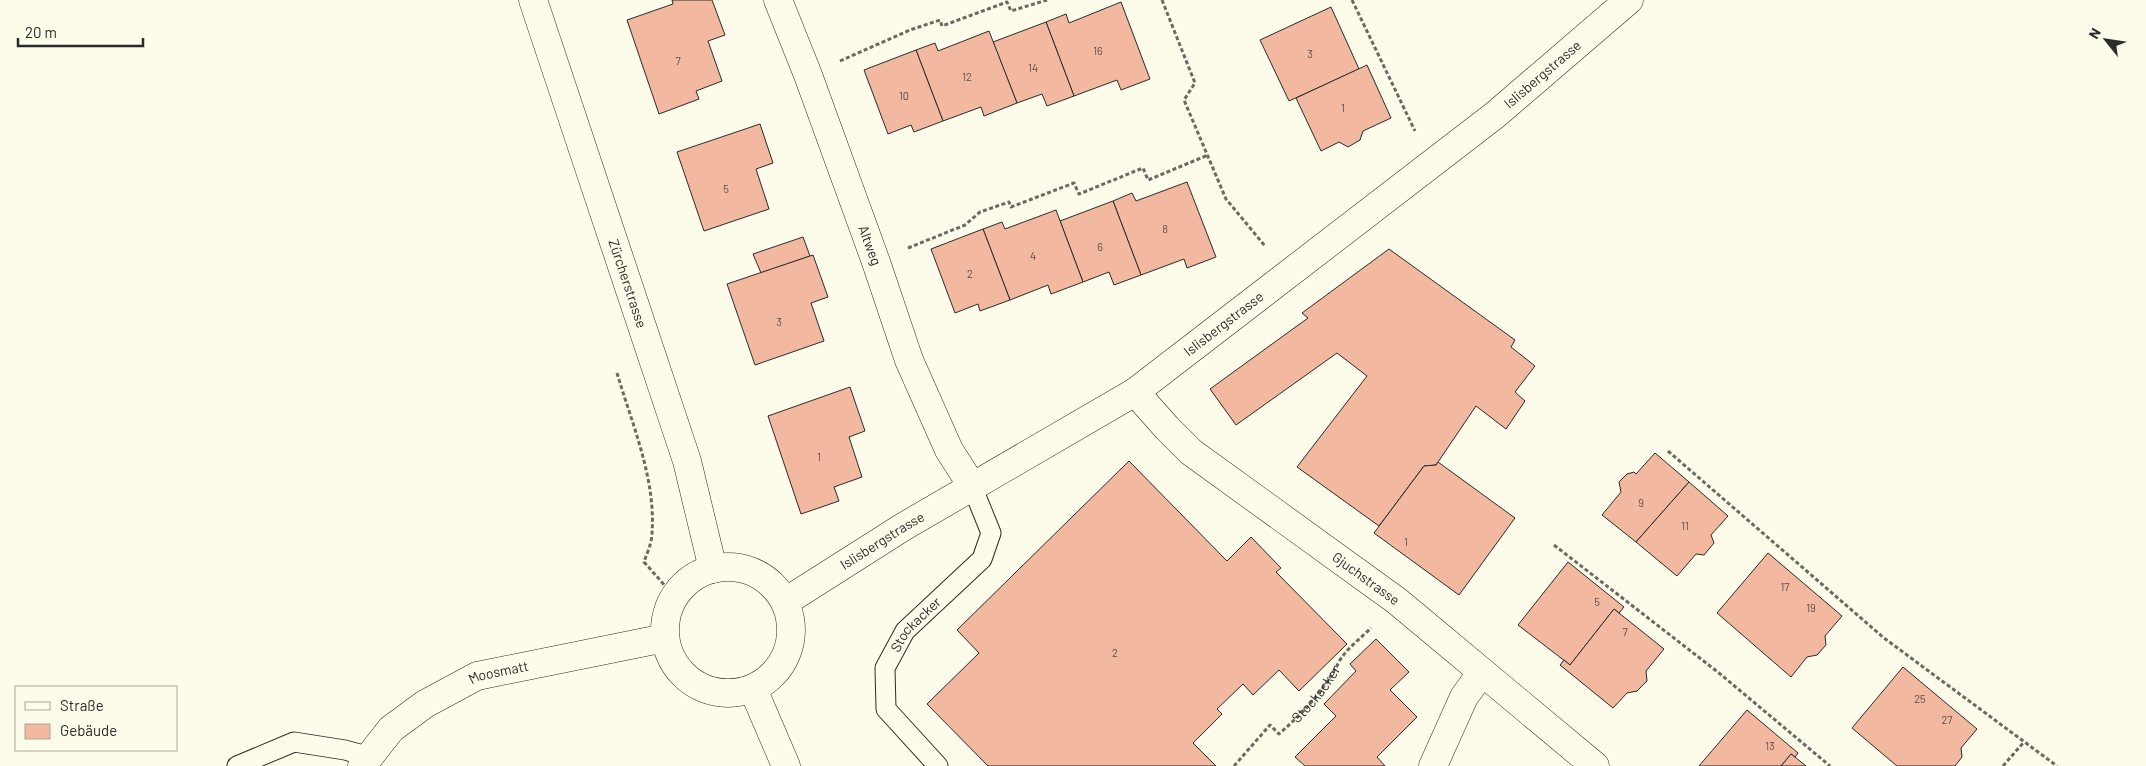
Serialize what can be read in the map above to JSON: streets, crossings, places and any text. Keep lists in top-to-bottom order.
{
  "streets": {
    "street": [
      "Islisbergstrasse",
      "Altweg",
      "Zürcherstrasse",
      "Gjuchstrasse",
      "Moosmatt"
    ],
    "lane": ["Stockacker"]
  },
  "crossings": [
    ["Islisbergstrasse", "Altweg"],
    ["Islisbergstrasse", "Zürcherstrasse"],
    ["Islisbergstrasse", "Gjuchstrasse"],
    ["Islisbergstrasse", "Stockacker"],
    ["Islisbergstrasse", "Moosmatt"],
    ["Altweg", "Stockacker"],
    ["Zürcherstrasse", "Moosmatt"],
    ["Gjuchstrasse", "Stockacker"]
  ],
  "house_numbers": [
    "16",
    "3",
    "7",
    "14",
    "12",
    "10",
    "1",
    "5",
    "8",
    "6",
    "4",
    "2",
    "3",
    "1",
    "9",
    "11",
    "1",
    "17",
    "5",
    "19",
    "7",
    "2",
    "25",
    "27",
    "13"
  ],
  "legend": ["Straße", "Gebäude"],
  "scale_bar": "20 m",
  "north": "top left"
}
